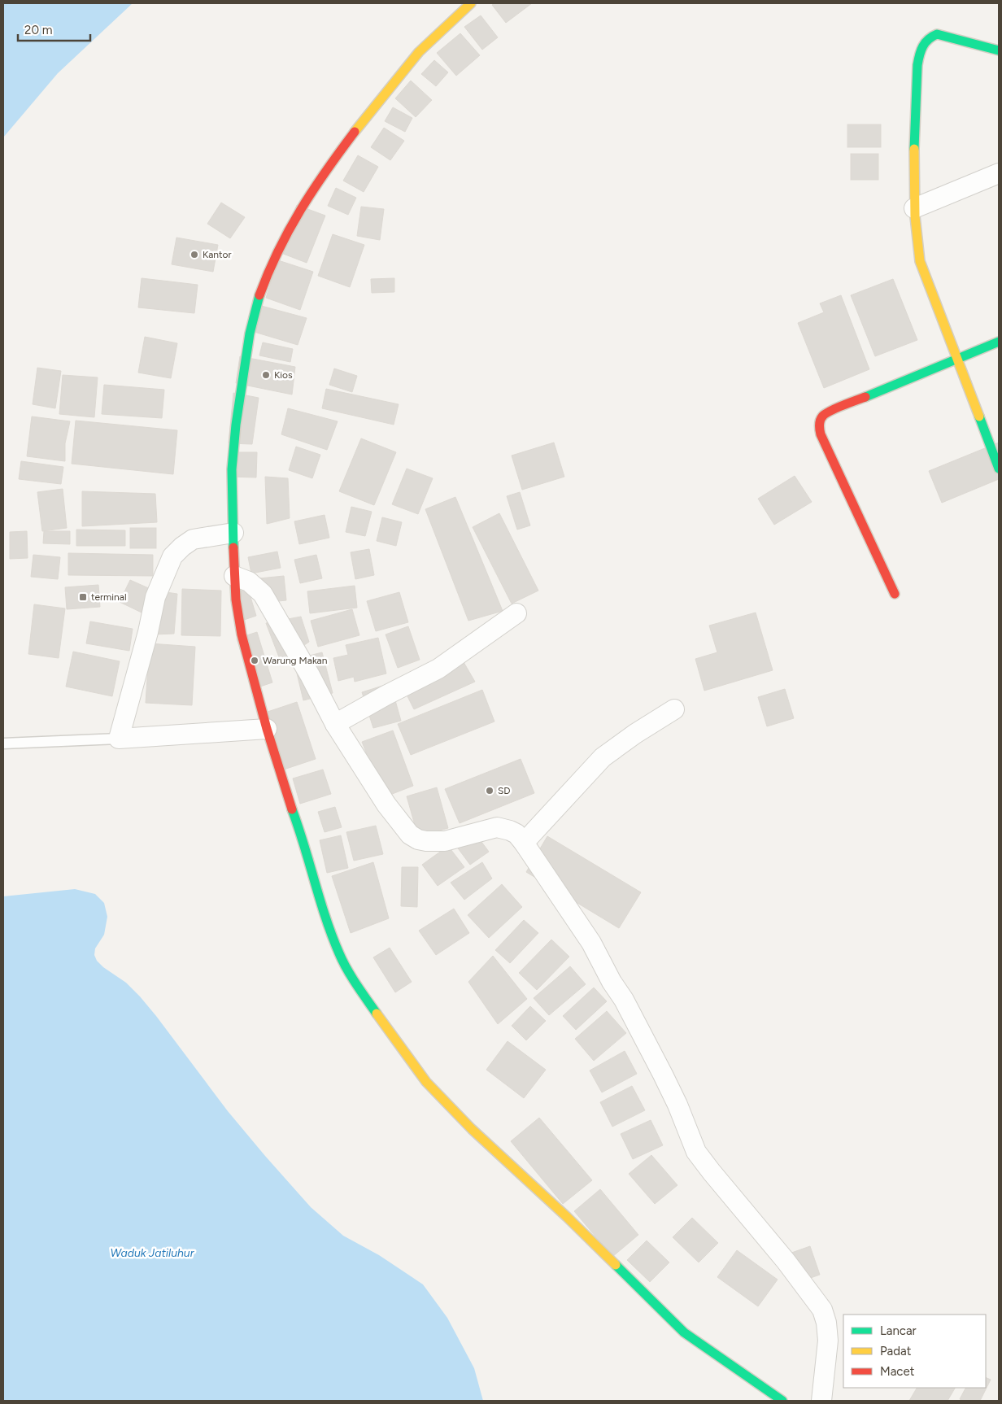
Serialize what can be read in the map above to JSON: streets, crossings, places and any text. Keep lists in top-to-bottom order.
{
  "water": ["Waduk Jatiluhur"],
  "places": {
    "other": [
      "Kantor",
      "Kios",
      "Warung Makan",
      "SD"
    ],
    "transit": ["terminal"]
  },
  "legend": ["Lancar", "Padat", "Macet"],
  "scale_bar": "20 m"
}
